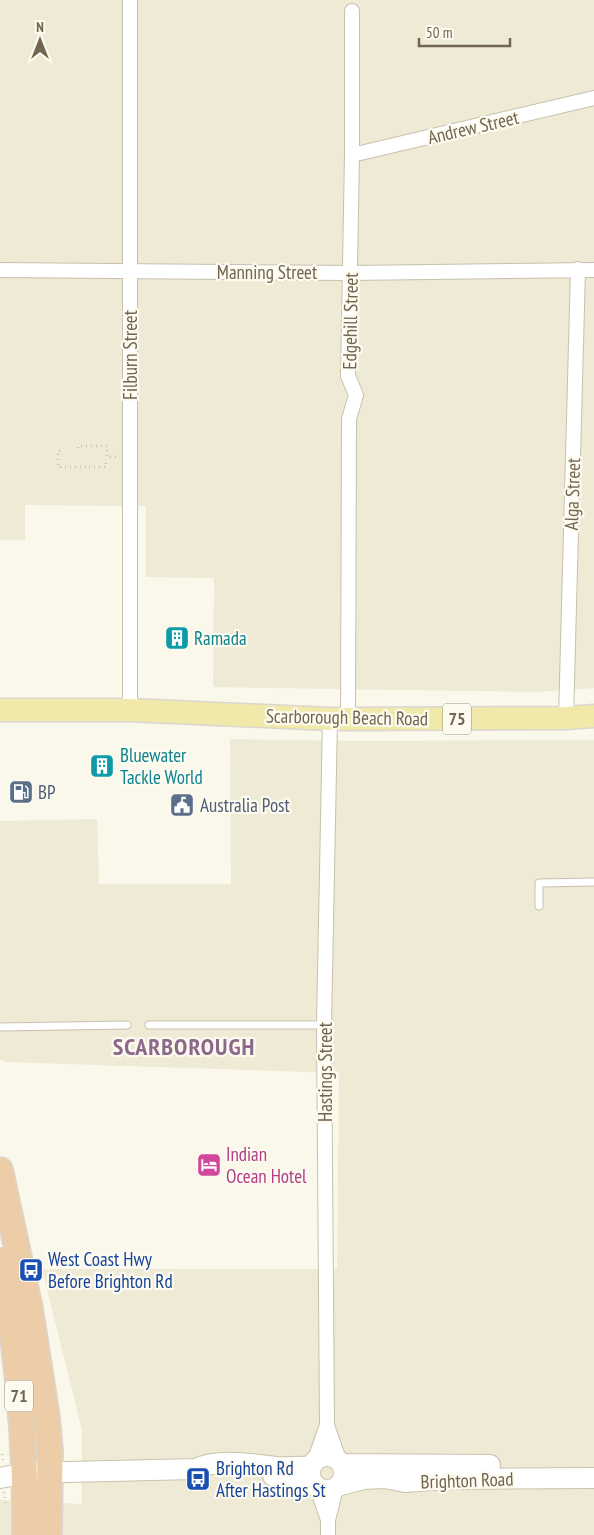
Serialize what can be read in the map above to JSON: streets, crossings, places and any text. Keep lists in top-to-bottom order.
{
  "streets": {
    "highway": ["71"],
    "main road": ["Scarborough Beach Road", "75"],
    "street": [
      "Andrew Street",
      "Manning Street",
      "Edgehill Street",
      "Filburn Street",
      "Alga Street",
      "Hastings Street",
      "Brighton Road"
    ]
  },
  "crossings": [
    ["Andrew Street", "Edgehill Street"],
    ["Manning Street", "Edgehill Street"],
    ["Manning Street", "Filburn Street"],
    ["Manning Street", "Alga Street"],
    ["Edgehill Street", "Scarborough Beach Road"],
    ["Edgehill Street", "Hastings Street"],
    ["Filburn Street", "Scarborough Beach Road"],
    ["Alga Street", "Scarborough Beach Road"],
    ["Scarborough Beach Road", "Hastings Street"],
    ["Hastings Street", "Brighton Road"],
    ["71", "Brighton Road"]
  ],
  "districts": ["SCARBOROUGH"],
  "places": {
    "building": ["Ramada", "Bluewater Tackle World"],
    "fuel station": ["BP"],
    "public building": ["Australia Post"],
    "hotel": ["Indian Ocean Hotel"],
    "bus stop": ["West Coast Hwy Before Brighton Rd", "Brighton Rd After Hastings St"]
  },
  "scale_bar": "50 m",
  "north": "top"
}
